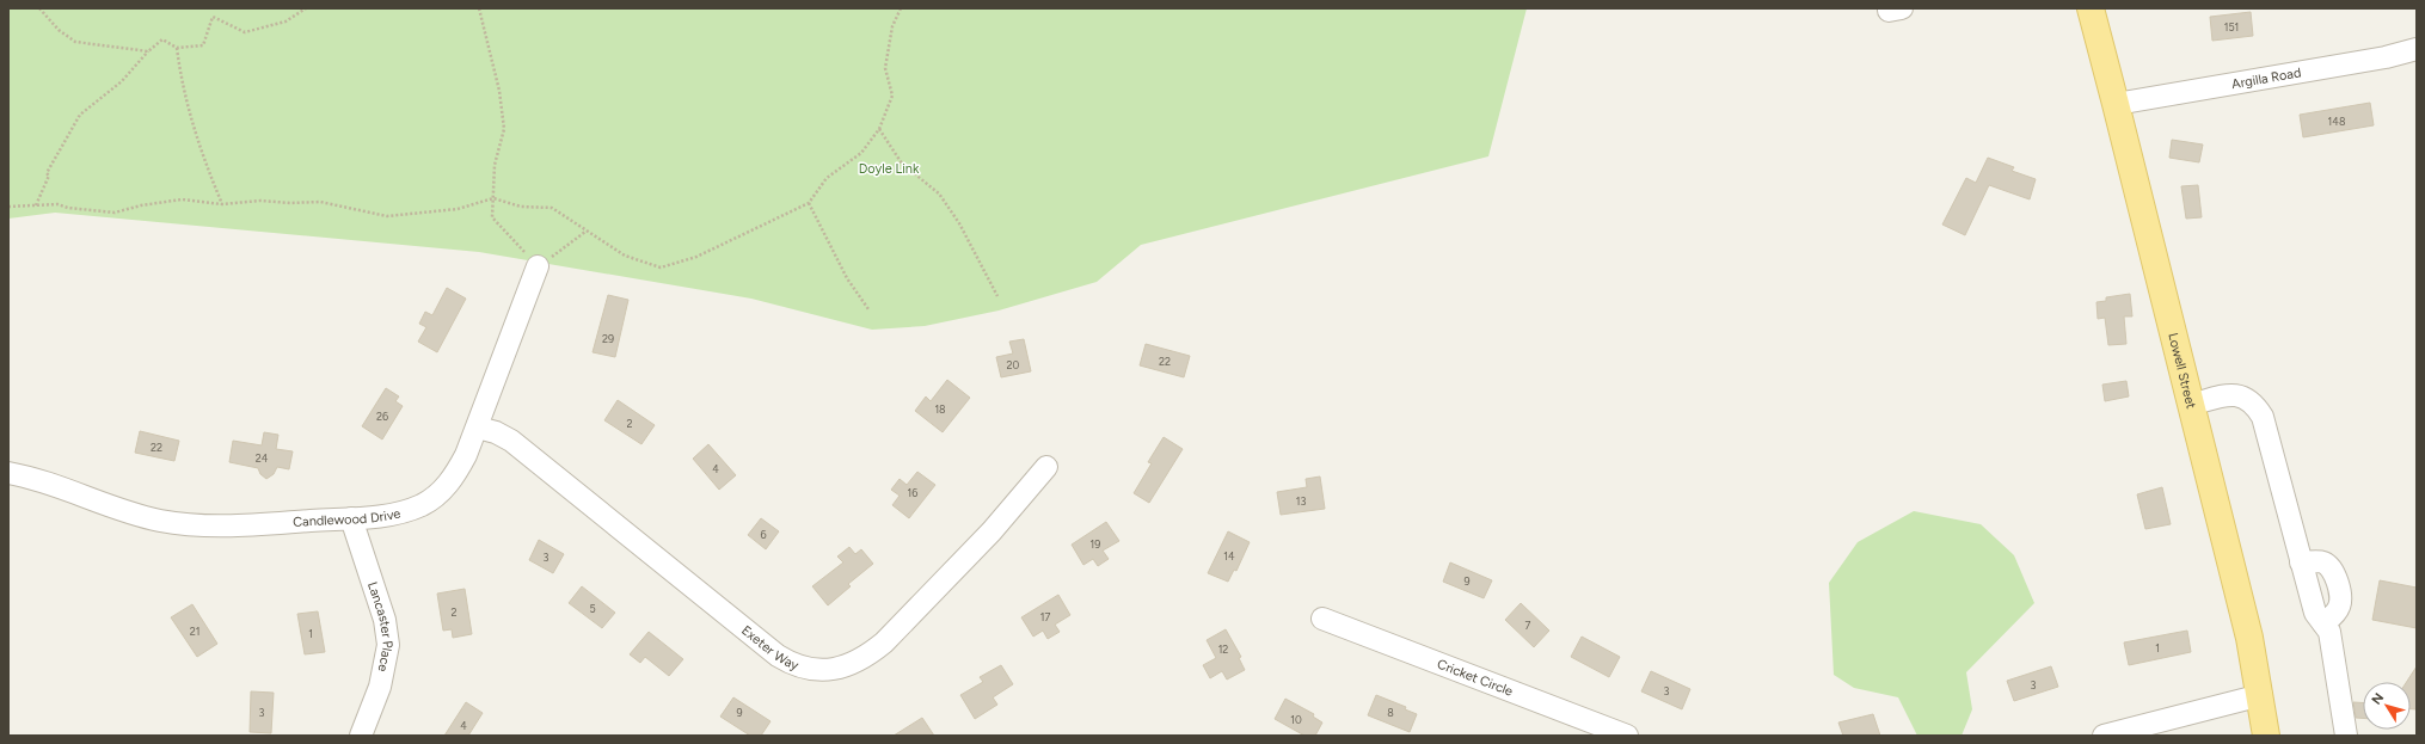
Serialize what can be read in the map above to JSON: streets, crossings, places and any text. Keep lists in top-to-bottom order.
{
  "streets": {
    "main road": ["Lowell Street"],
    "street": [
      "Argilla Road",
      "Candlewood Drive",
      "Lancaster Place",
      "Exeter Way",
      "Cricket Circle"
    ]
  },
  "crossings": [
    ["Argilla Road", "Lowell Street"],
    ["Candlewood Drive", "Lancaster Place"],
    ["Candlewood Drive", "Exeter Way"]
  ],
  "parks": ["Doyle Link"],
  "house_numbers": [
    "151",
    "148",
    "29",
    "22",
    "20",
    "18",
    "26",
    "2",
    "22",
    "24",
    "4",
    "16",
    "13",
    "6",
    "19",
    "14",
    "3",
    "9",
    "5",
    "2",
    "17",
    "7",
    "21",
    "1",
    "1",
    "12",
    "3",
    "3",
    "3",
    "9",
    "8",
    "10",
    "4"
  ],
  "north": "top left"
}
